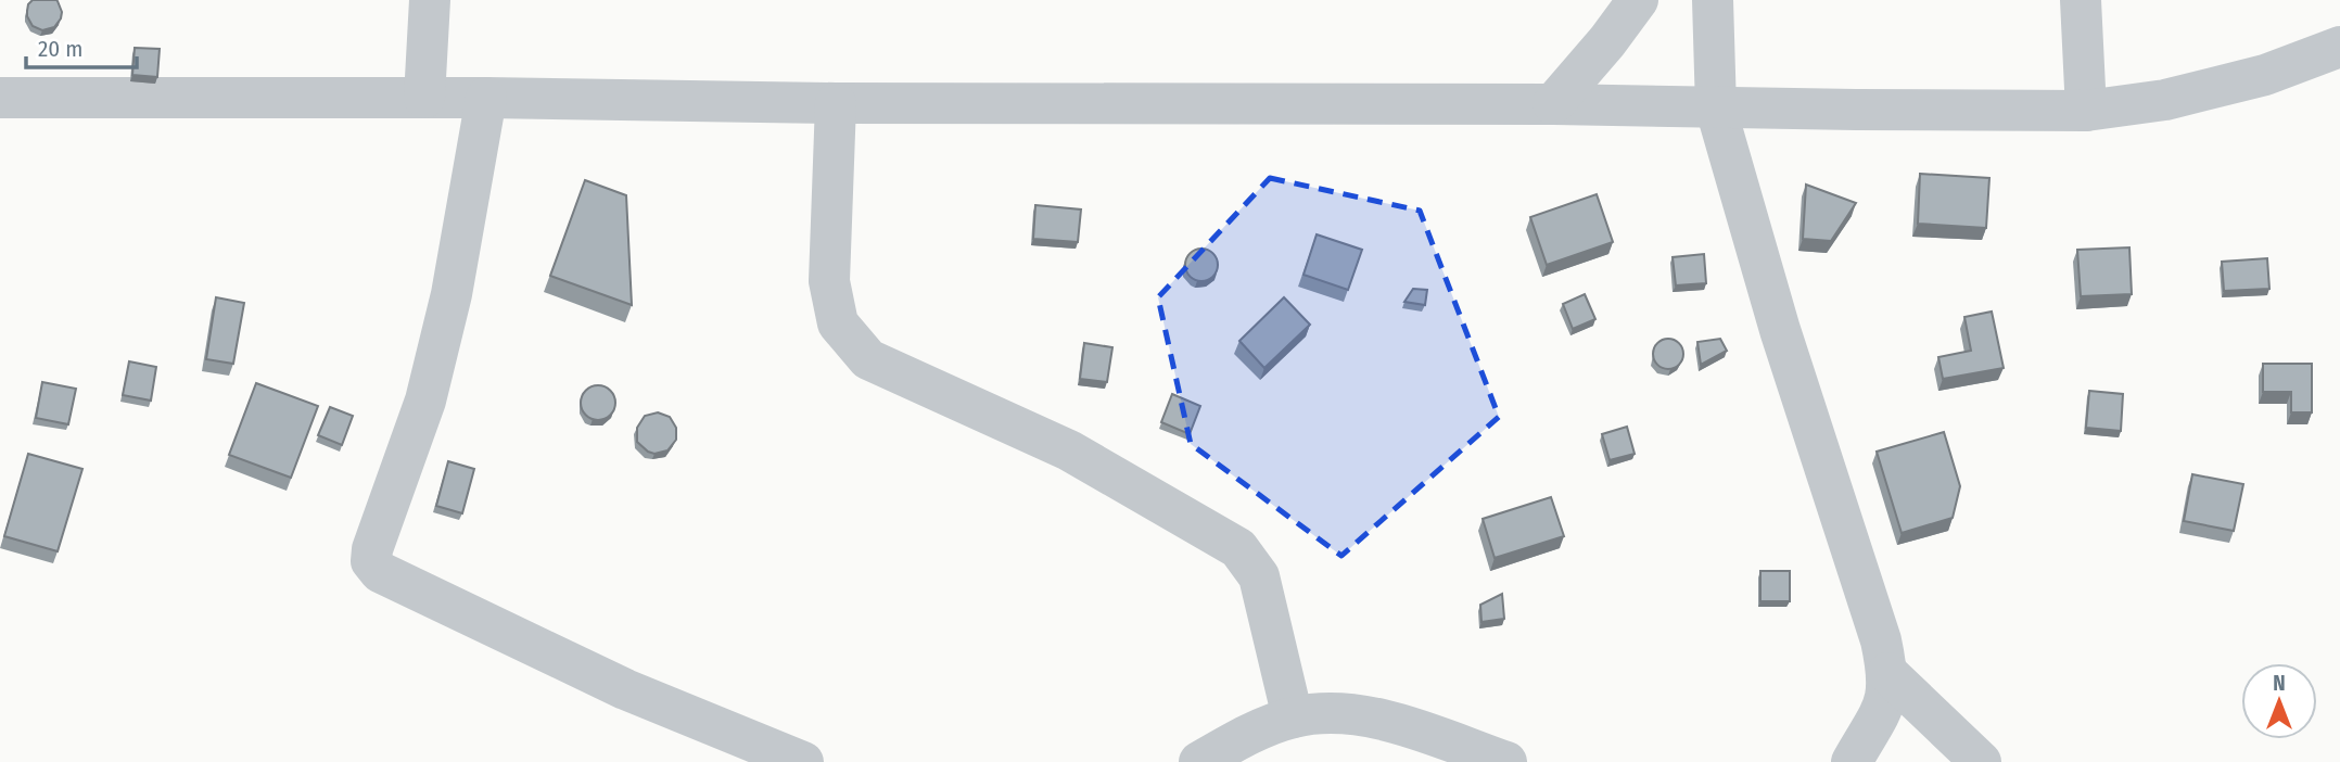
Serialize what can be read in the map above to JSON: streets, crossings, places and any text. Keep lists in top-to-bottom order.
{
  "scale_bar": "20 m",
  "north": "top"
}
